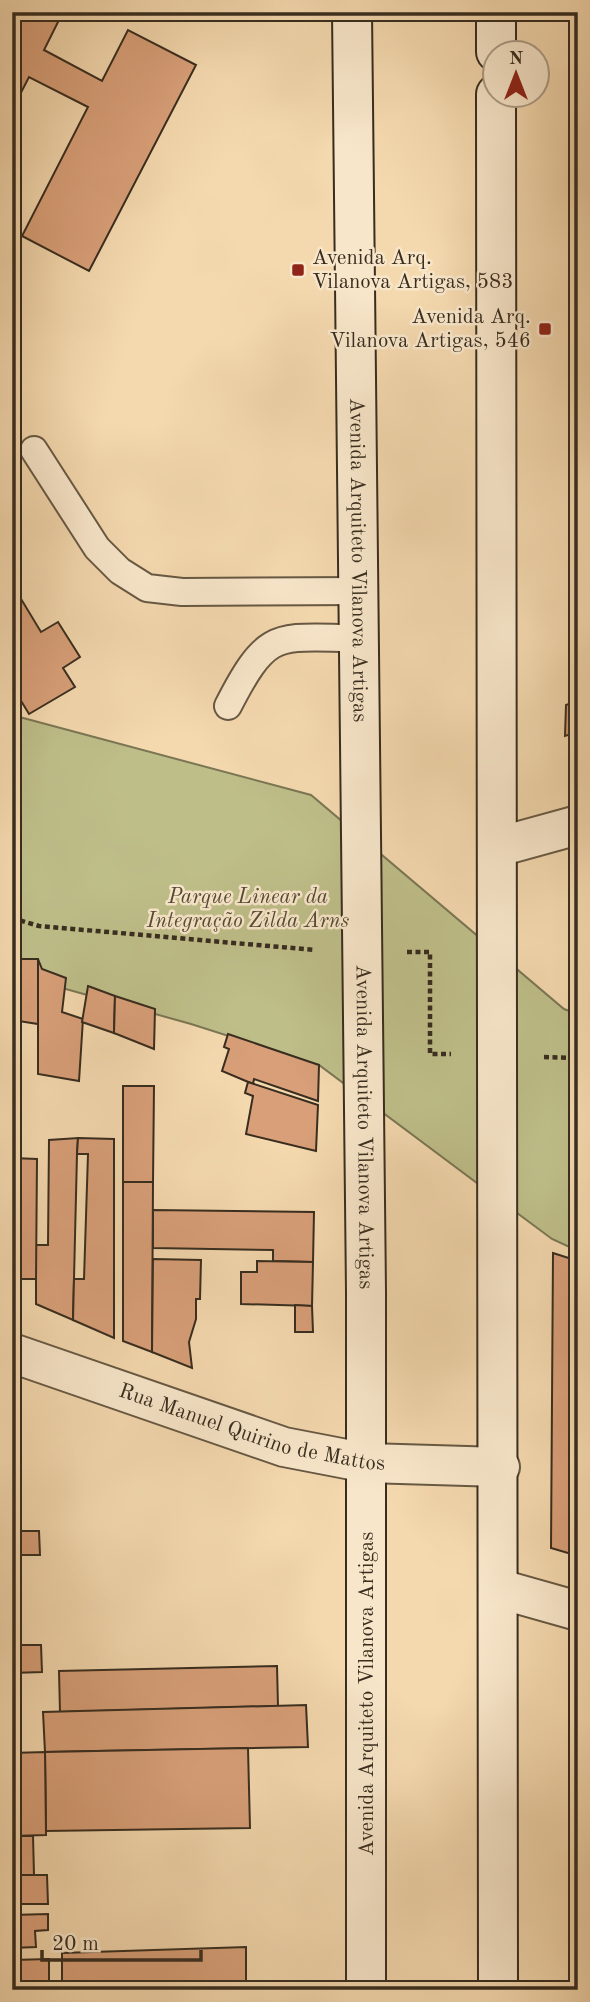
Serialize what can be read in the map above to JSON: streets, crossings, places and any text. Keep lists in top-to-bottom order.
{
  "streets": {
    "main road": ["Avenida Arquiteto Vilanova Artigas", "Rua Manuel Quirino de Mattos"]
  },
  "crossings": [
    ["Avenida Arquiteto Vilanova Artigas", "Rua Manuel Quirino de Mattos"]
  ],
  "parks": ["Parque Linear da Integração Zilda Arns"],
  "places": {
    "transit": ["Avenida Arq. Vilanova Artigas, 583", "Avenida Arq. Vilanova Artigas, 546"]
  },
  "scale_bar": "20 m",
  "north": "top"
}
